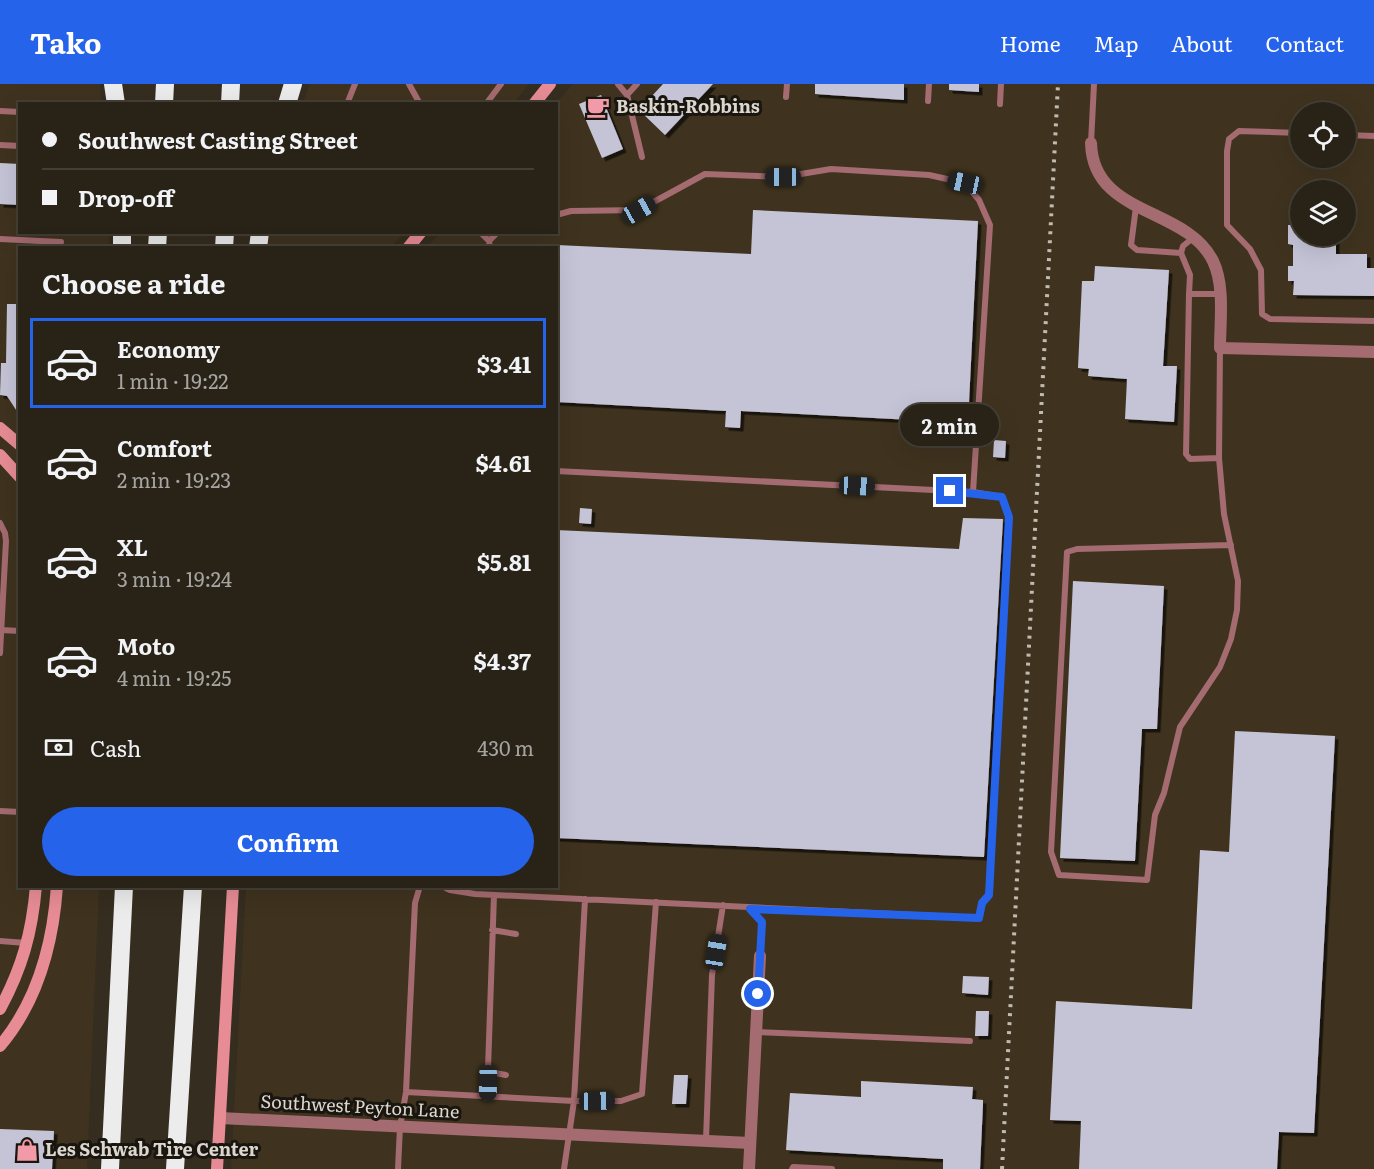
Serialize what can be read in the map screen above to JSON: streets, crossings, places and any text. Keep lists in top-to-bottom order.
{
  "streets": {
    "street": ["Southwest Peyton Lane"]
  },
  "places": {
    "cafe": ["Baskin-Robbins"],
    "shop": ["Les Schwab Tire Center"]
  },
  "page": {
    "header": "Tako",
    "nav": [
      "Home",
      "Map",
      "About",
      "Contact"
    ],
    "banner": ["Southwest Casting Street", "Drop-off"],
    "heading": "Choose a ride",
    "list": [
      {
        "name": "Economy",
        "note": "1 min · 19:22",
        "value": "$3.41"
      },
      {
        "name": "Comfort",
        "note": "2 min · 19:23",
        "value": "$4.61"
      },
      {
        "name": "XL",
        "note": "3 min · 19:24",
        "value": "$5.81"
      },
      {
        "name": "Moto",
        "note": "4 min · 19:25",
        "value": "$4.37"
      }
    ],
    "bubble": "2 min",
    "pay": ["Cash", "430 m"],
    "buttons": "Confirm"
  }
}
